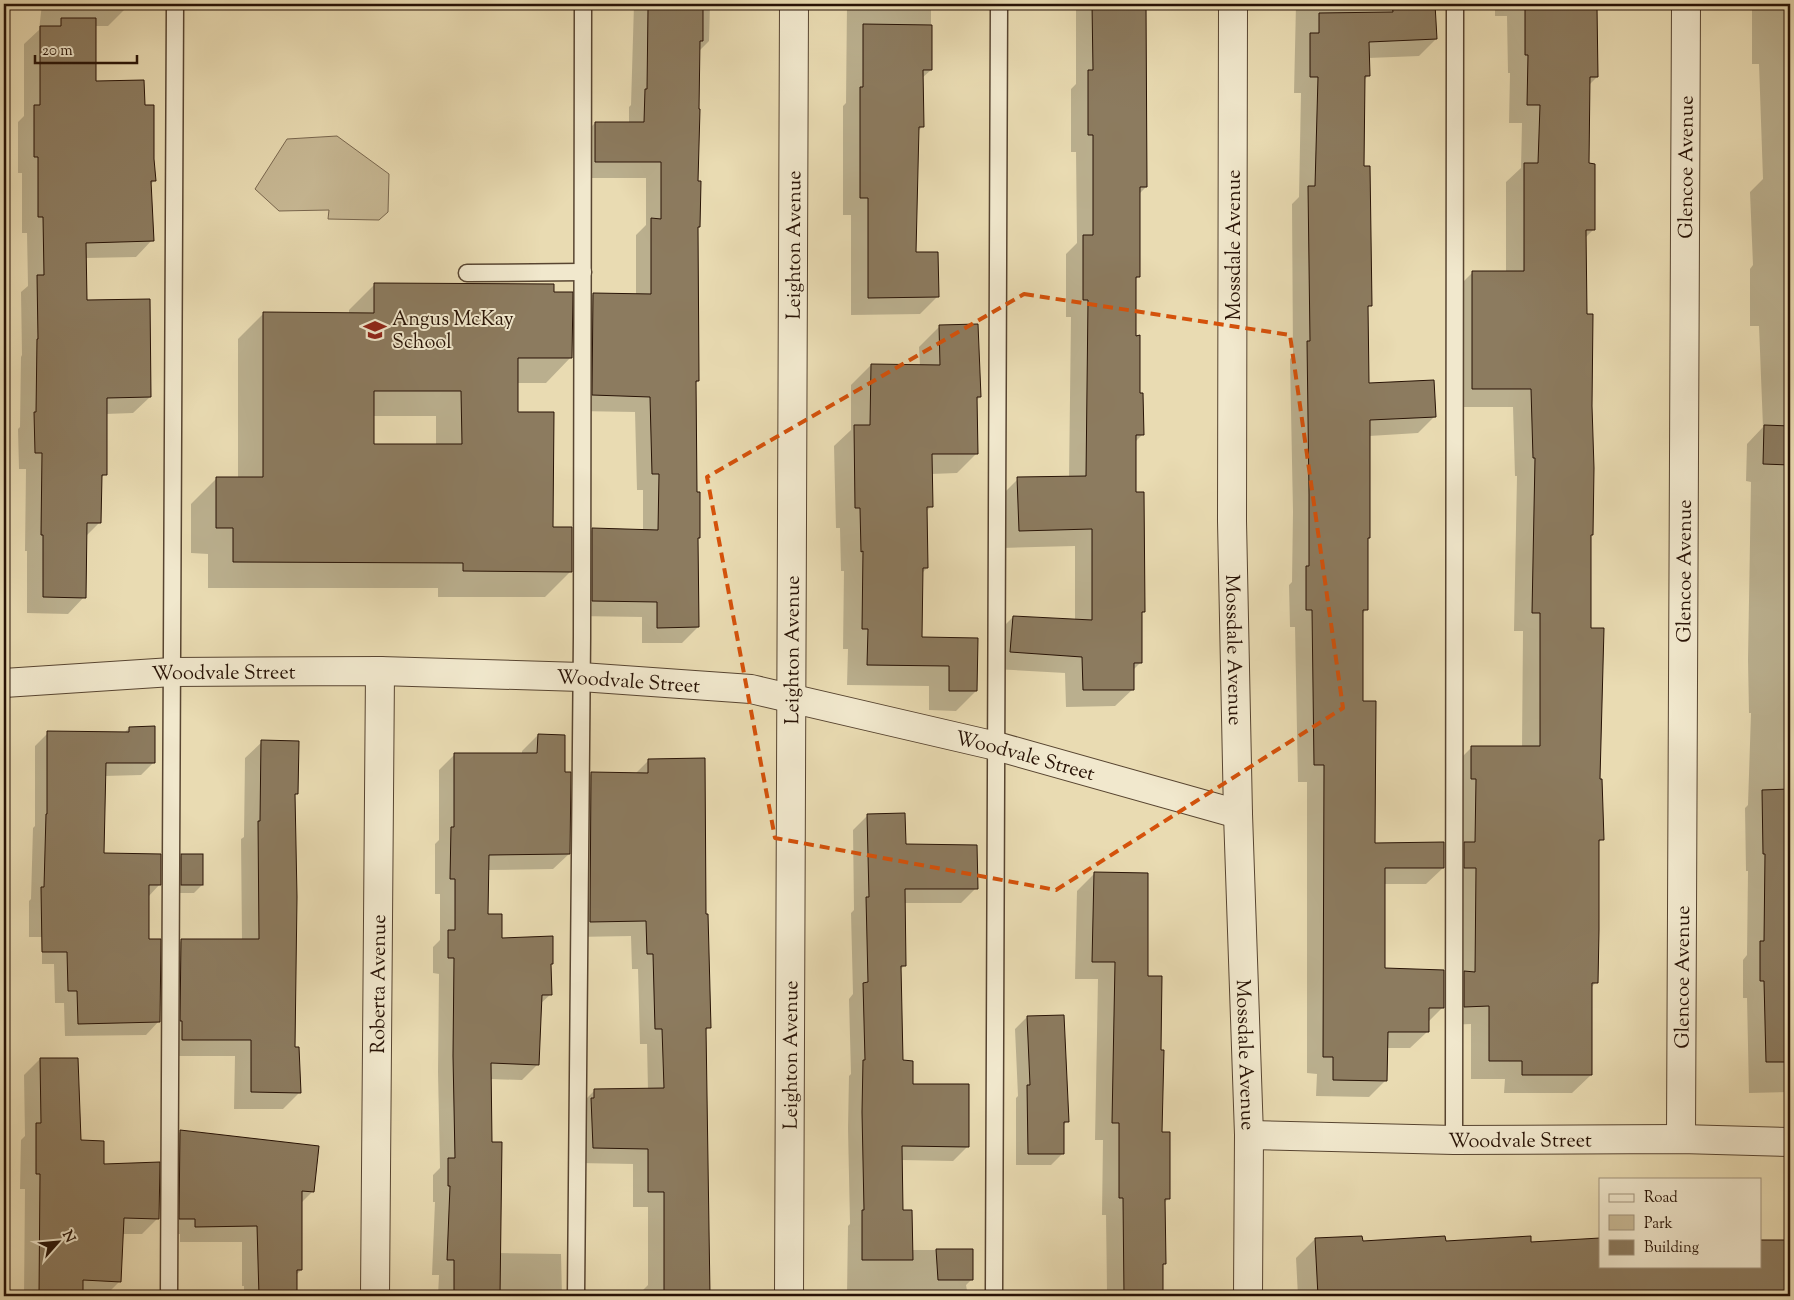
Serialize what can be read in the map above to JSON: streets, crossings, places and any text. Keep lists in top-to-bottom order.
{
  "streets": {
    "street": [
      "Glencoe Avenue",
      "Leighton Avenue",
      "Mossdale Avenue",
      "Woodvale Street",
      "Roberta Avenue"
    ]
  },
  "crossings": [
    ["Glencoe Avenue", "Woodvale Street"],
    ["Leighton Avenue", "Woodvale Street"],
    ["Mossdale Avenue", "Woodvale Street"],
    ["Woodvale Street", "Roberta Avenue"]
  ],
  "places": {
    "school or university": ["Angus McKay School"]
  },
  "legend": ["Road", "Park", "Building"],
  "scale_bar": "20 m",
  "north": "top right"
}
